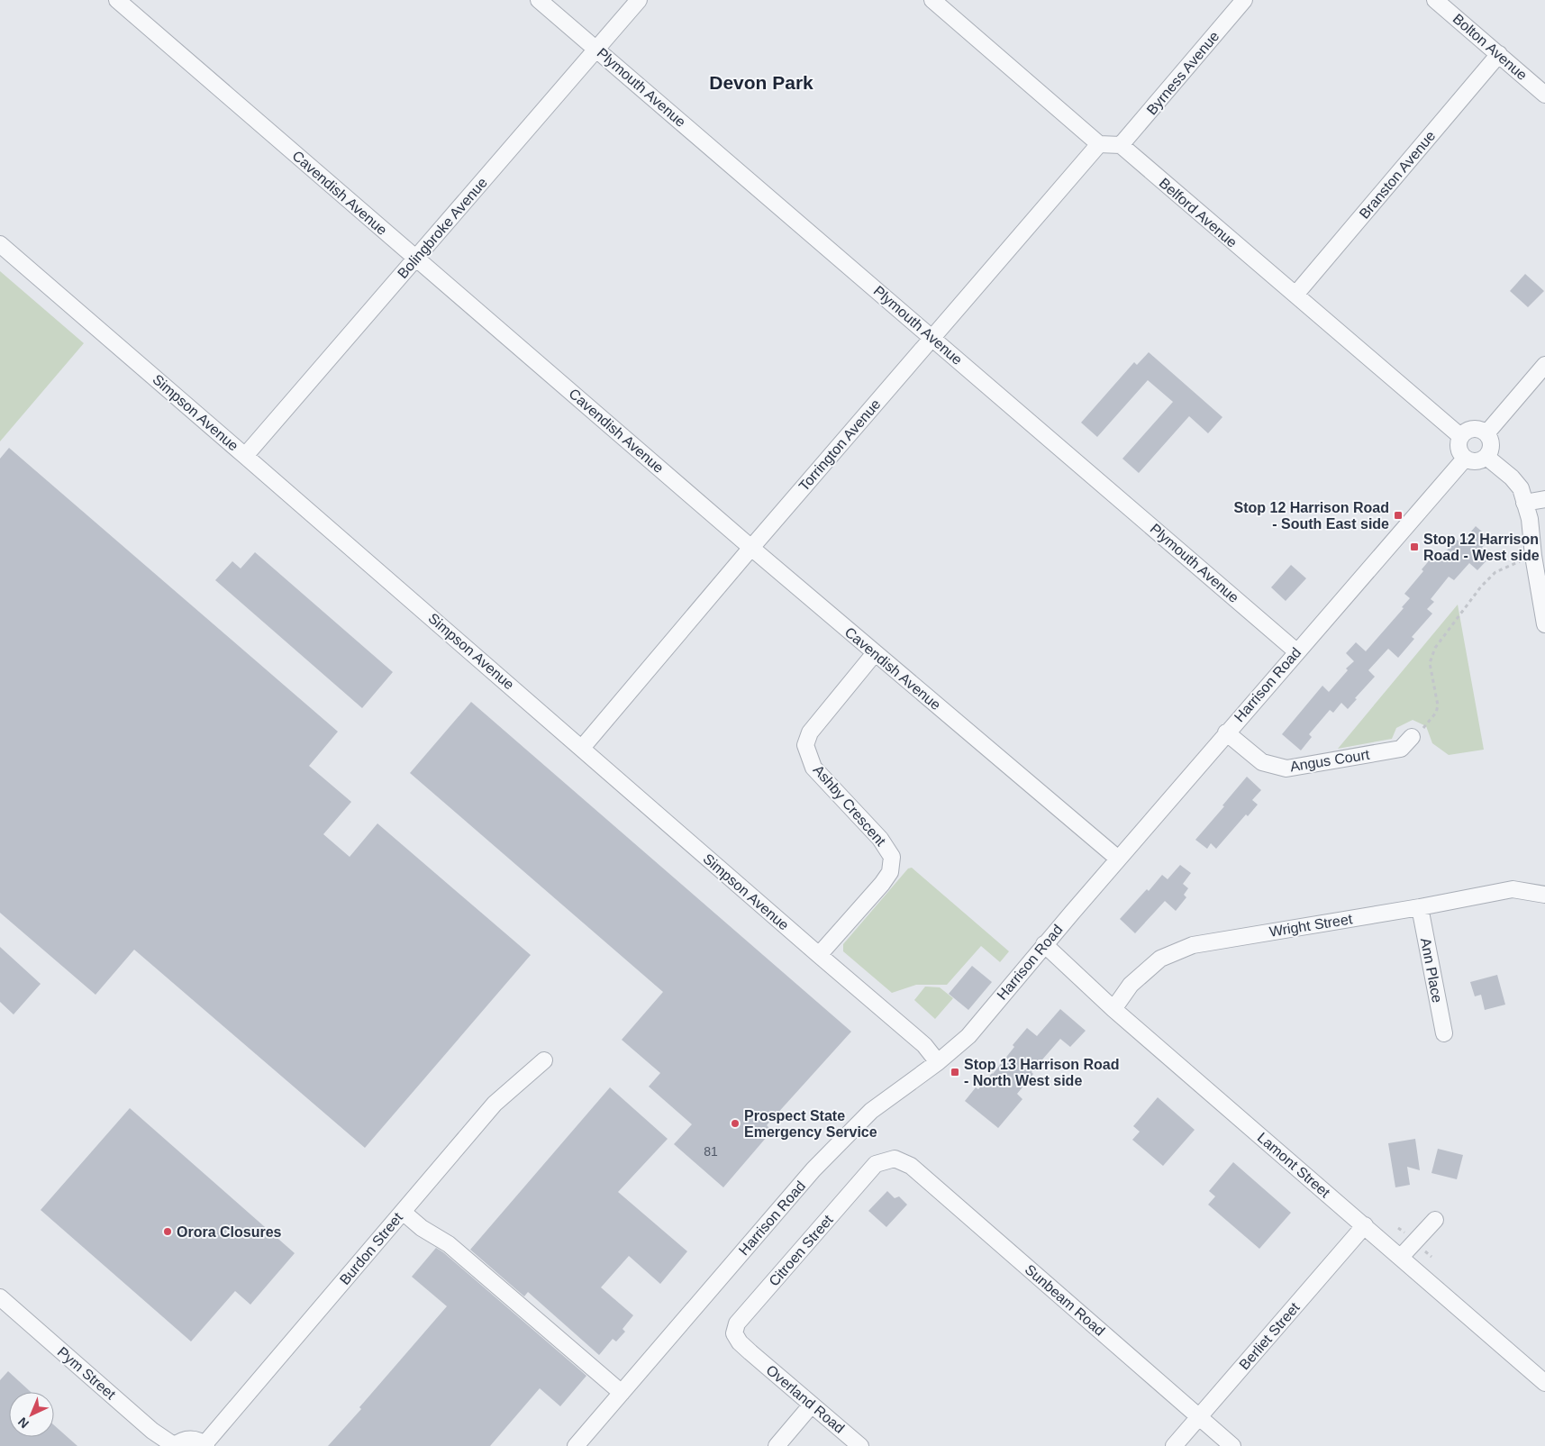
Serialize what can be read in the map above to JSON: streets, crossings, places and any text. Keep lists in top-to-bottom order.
{
  "streets": {
    "street": [
      "Bolton Avenue",
      "Byrness Avenue",
      "Plymouth Avenue",
      "Branston Avenue",
      "Cavendish Avenue",
      "Belford Avenue",
      "Bolingbroke Avenue",
      "Simpson Avenue",
      "Torrington Avenue",
      "Harrison Road",
      "Angus Court",
      "Ashby Crescent",
      "Wright Street",
      "Ann Place",
      "Lamont Street",
      "Burdon Street",
      "Citroen Street",
      "Sunbeam Road",
      "Berliet Street",
      "Pym Street",
      "Overland Road"
    ]
  },
  "crossings": [
    ["Bolton Avenue", "Branston Avenue"],
    ["Byrness Avenue", "Belford Avenue"],
    ["Plymouth Avenue", "Bolingbroke Avenue"],
    ["Plymouth Avenue", "Torrington Avenue"],
    ["Plymouth Avenue", "Harrison Road"],
    ["Branston Avenue", "Belford Avenue"],
    ["Cavendish Avenue", "Bolingbroke Avenue"],
    ["Cavendish Avenue", "Torrington Avenue"],
    ["Cavendish Avenue", "Harrison Road"],
    ["Cavendish Avenue", "Ashby Crescent"],
    ["Belford Avenue", "Harrison Road"],
    ["Bolingbroke Avenue", "Simpson Avenue"],
    ["Simpson Avenue", "Torrington Avenue"],
    ["Simpson Avenue", "Harrison Road"],
    ["Simpson Avenue", "Ashby Crescent"],
    ["Harrison Road", "Angus Court"],
    ["Harrison Road", "Lamont Street"],
    ["Wright Street", "Ann Place"],
    ["Wright Street", "Lamont Street"],
    ["Lamont Street", "Berliet Street"],
    ["Citroen Street", "Sunbeam Road"],
    ["Citroen Street", "Overland Road"],
    ["Sunbeam Road", "Berliet Street"]
  ],
  "districts": ["Devon Park"],
  "places": {
    "transit": ["Stop 12 Harrison Road - South East side", "Stop 12 Harrison Road - West side", "Stop 13 Harrison Road - North West side"],
    "other": ["Prospect State Emergency Service", "Orora Closures"]
  },
  "house_numbers": ["81"],
  "north": "bottom left"
}
